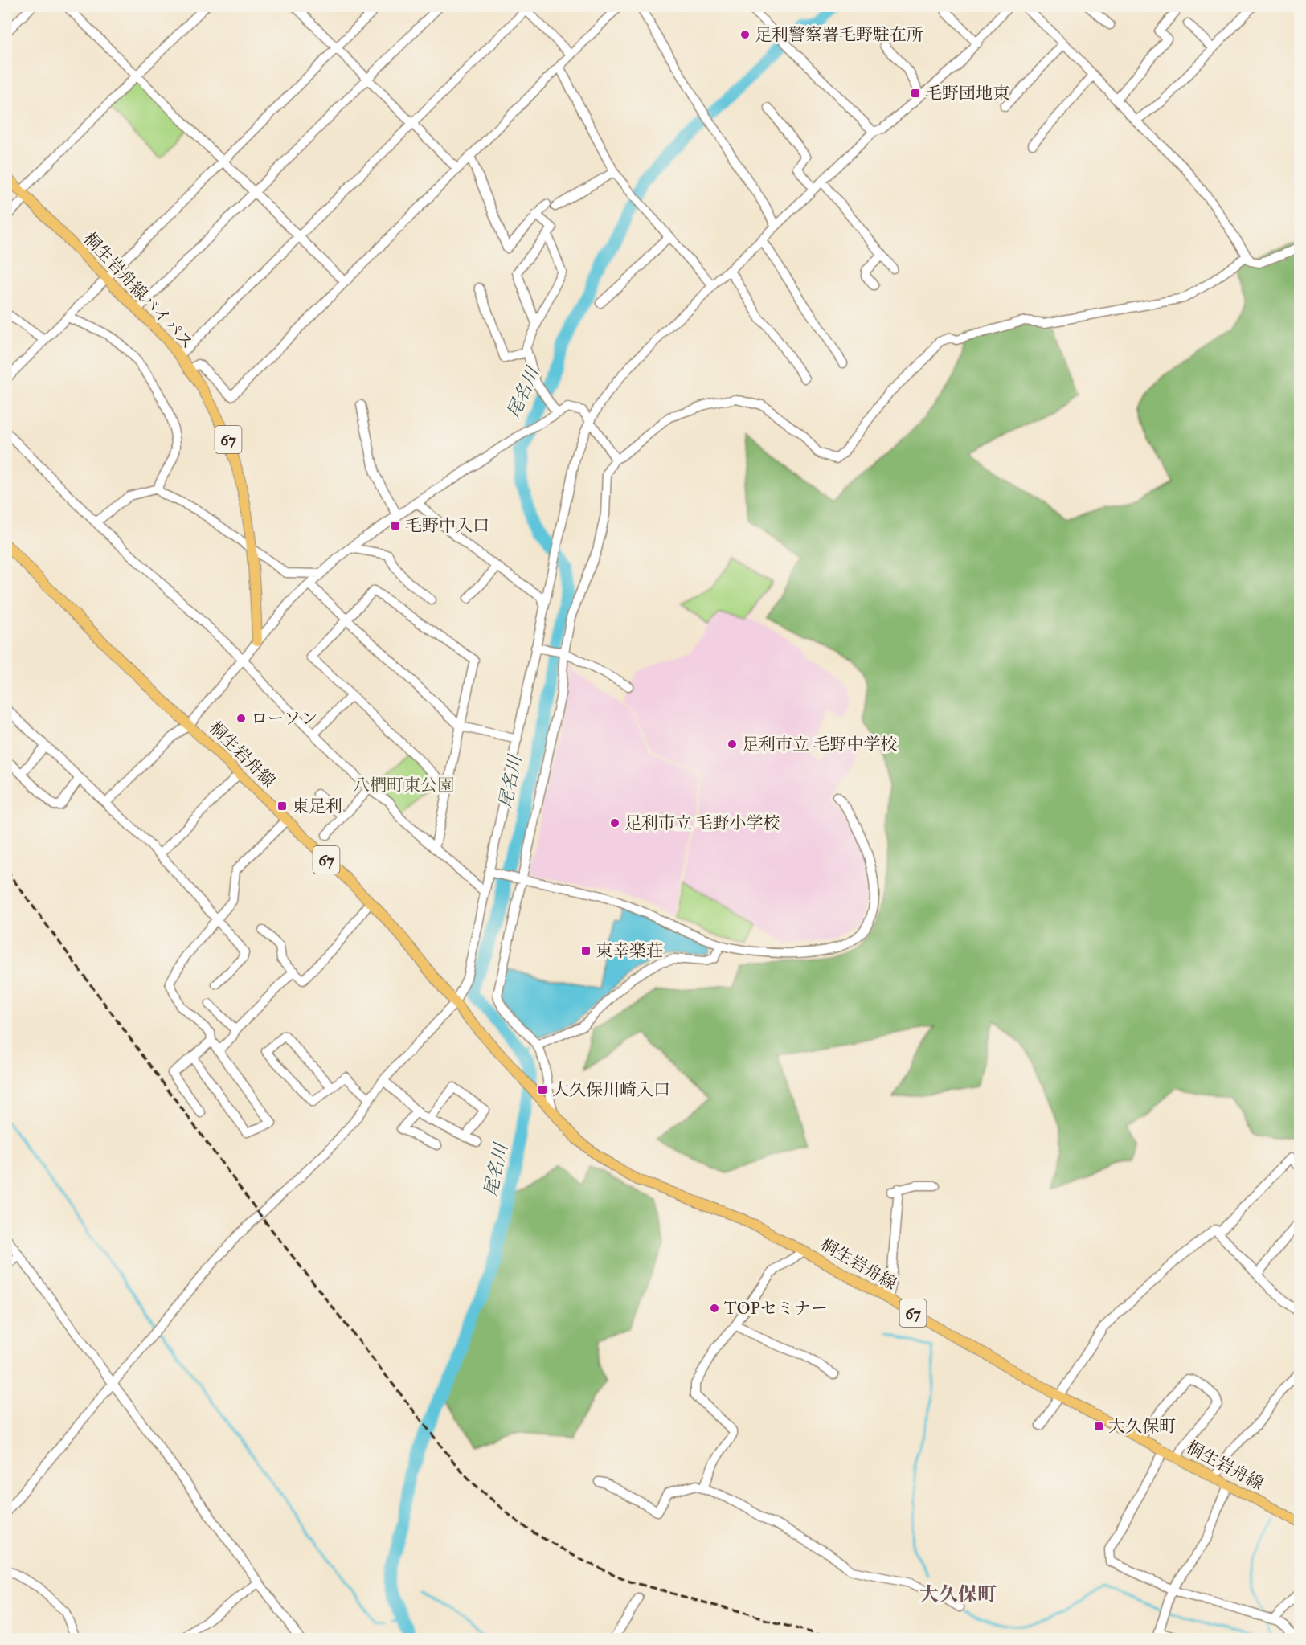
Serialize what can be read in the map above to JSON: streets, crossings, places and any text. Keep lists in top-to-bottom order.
{
  "streets": {
    "main road": ["桐生岩舟線バイパス", "67", "桐生岩舟線"]
  },
  "districts": ["大久保町"],
  "water": ["尾名川"],
  "parks": ["八椚町東公園"],
  "places": {
    "other": [
      "足利警察署毛野駐在所",
      "ローソン",
      "足利市立 毛野中学校",
      "足利市立 毛野小学校",
      "TOPセミナー"
    ],
    "transit": [
      "毛野団地東",
      "毛野中入口",
      "東足利",
      "東幸楽荘",
      "大久保川崎入口",
      "大久保町"
    ]
  }
}
